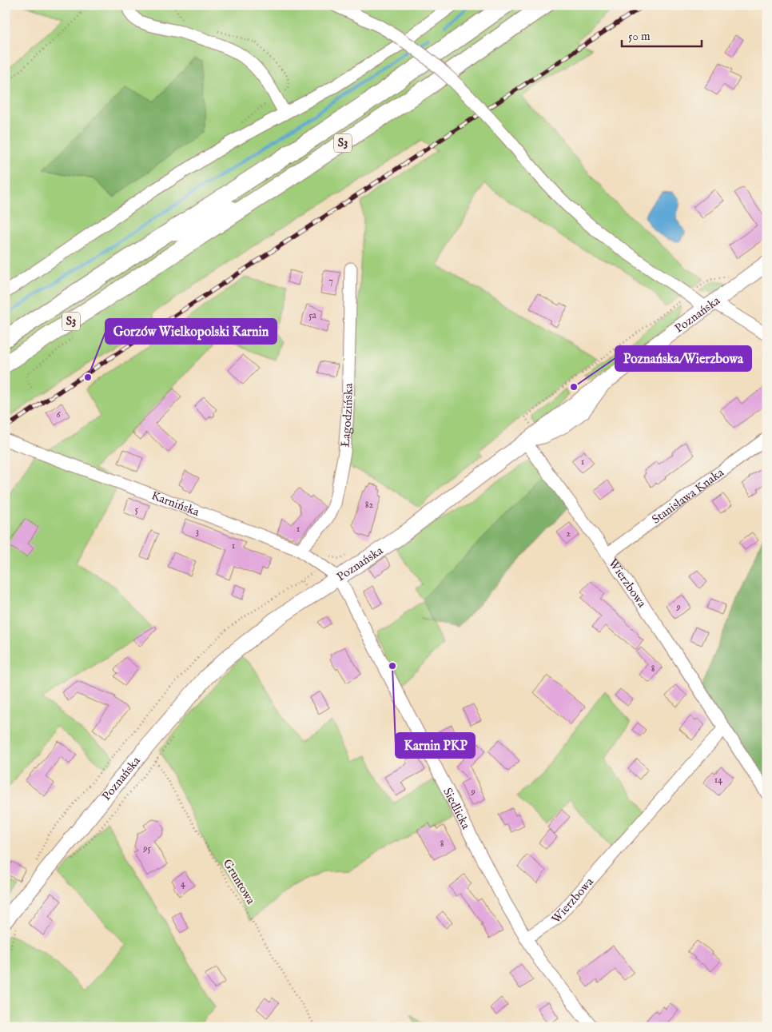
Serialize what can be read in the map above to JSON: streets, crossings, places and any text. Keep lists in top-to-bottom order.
{
  "streets": {
    "highway": ["S3"],
    "main road": ["Poznańska"],
    "street": [
      "Łagodzińska",
      "Stanisława Knaka",
      "Karnińska",
      "Wierzbowa",
      "Siedlicka"
    ],
    "path": ["Gruntowa"]
  },
  "crossings": [
    ["Poznańska", "Karnińska"],
    ["Poznańska", "Wierzbowa"],
    ["Poznańska", "Siedlicka"],
    ["Poznańska", "Gruntowa"],
    ["Łagodzińska", "Karnińska"],
    ["Stanisława Knaka", "Wierzbowa"],
    ["Karnińska", "Siedlicka"],
    ["Wierzbowa", "Siedlicka"]
  ],
  "places": ["Gorzów Wielkopolski Karnin", "Poznańska/Wierzbowa", "Karnin PKP"],
  "house_numbers": [
    "7",
    "5a",
    "6",
    "1",
    "82",
    "5",
    "1",
    "3",
    "2",
    "1",
    "9",
    "8",
    "14",
    "9",
    "8",
    "95",
    "4"
  ],
  "scale_bar": "50 m"
}
